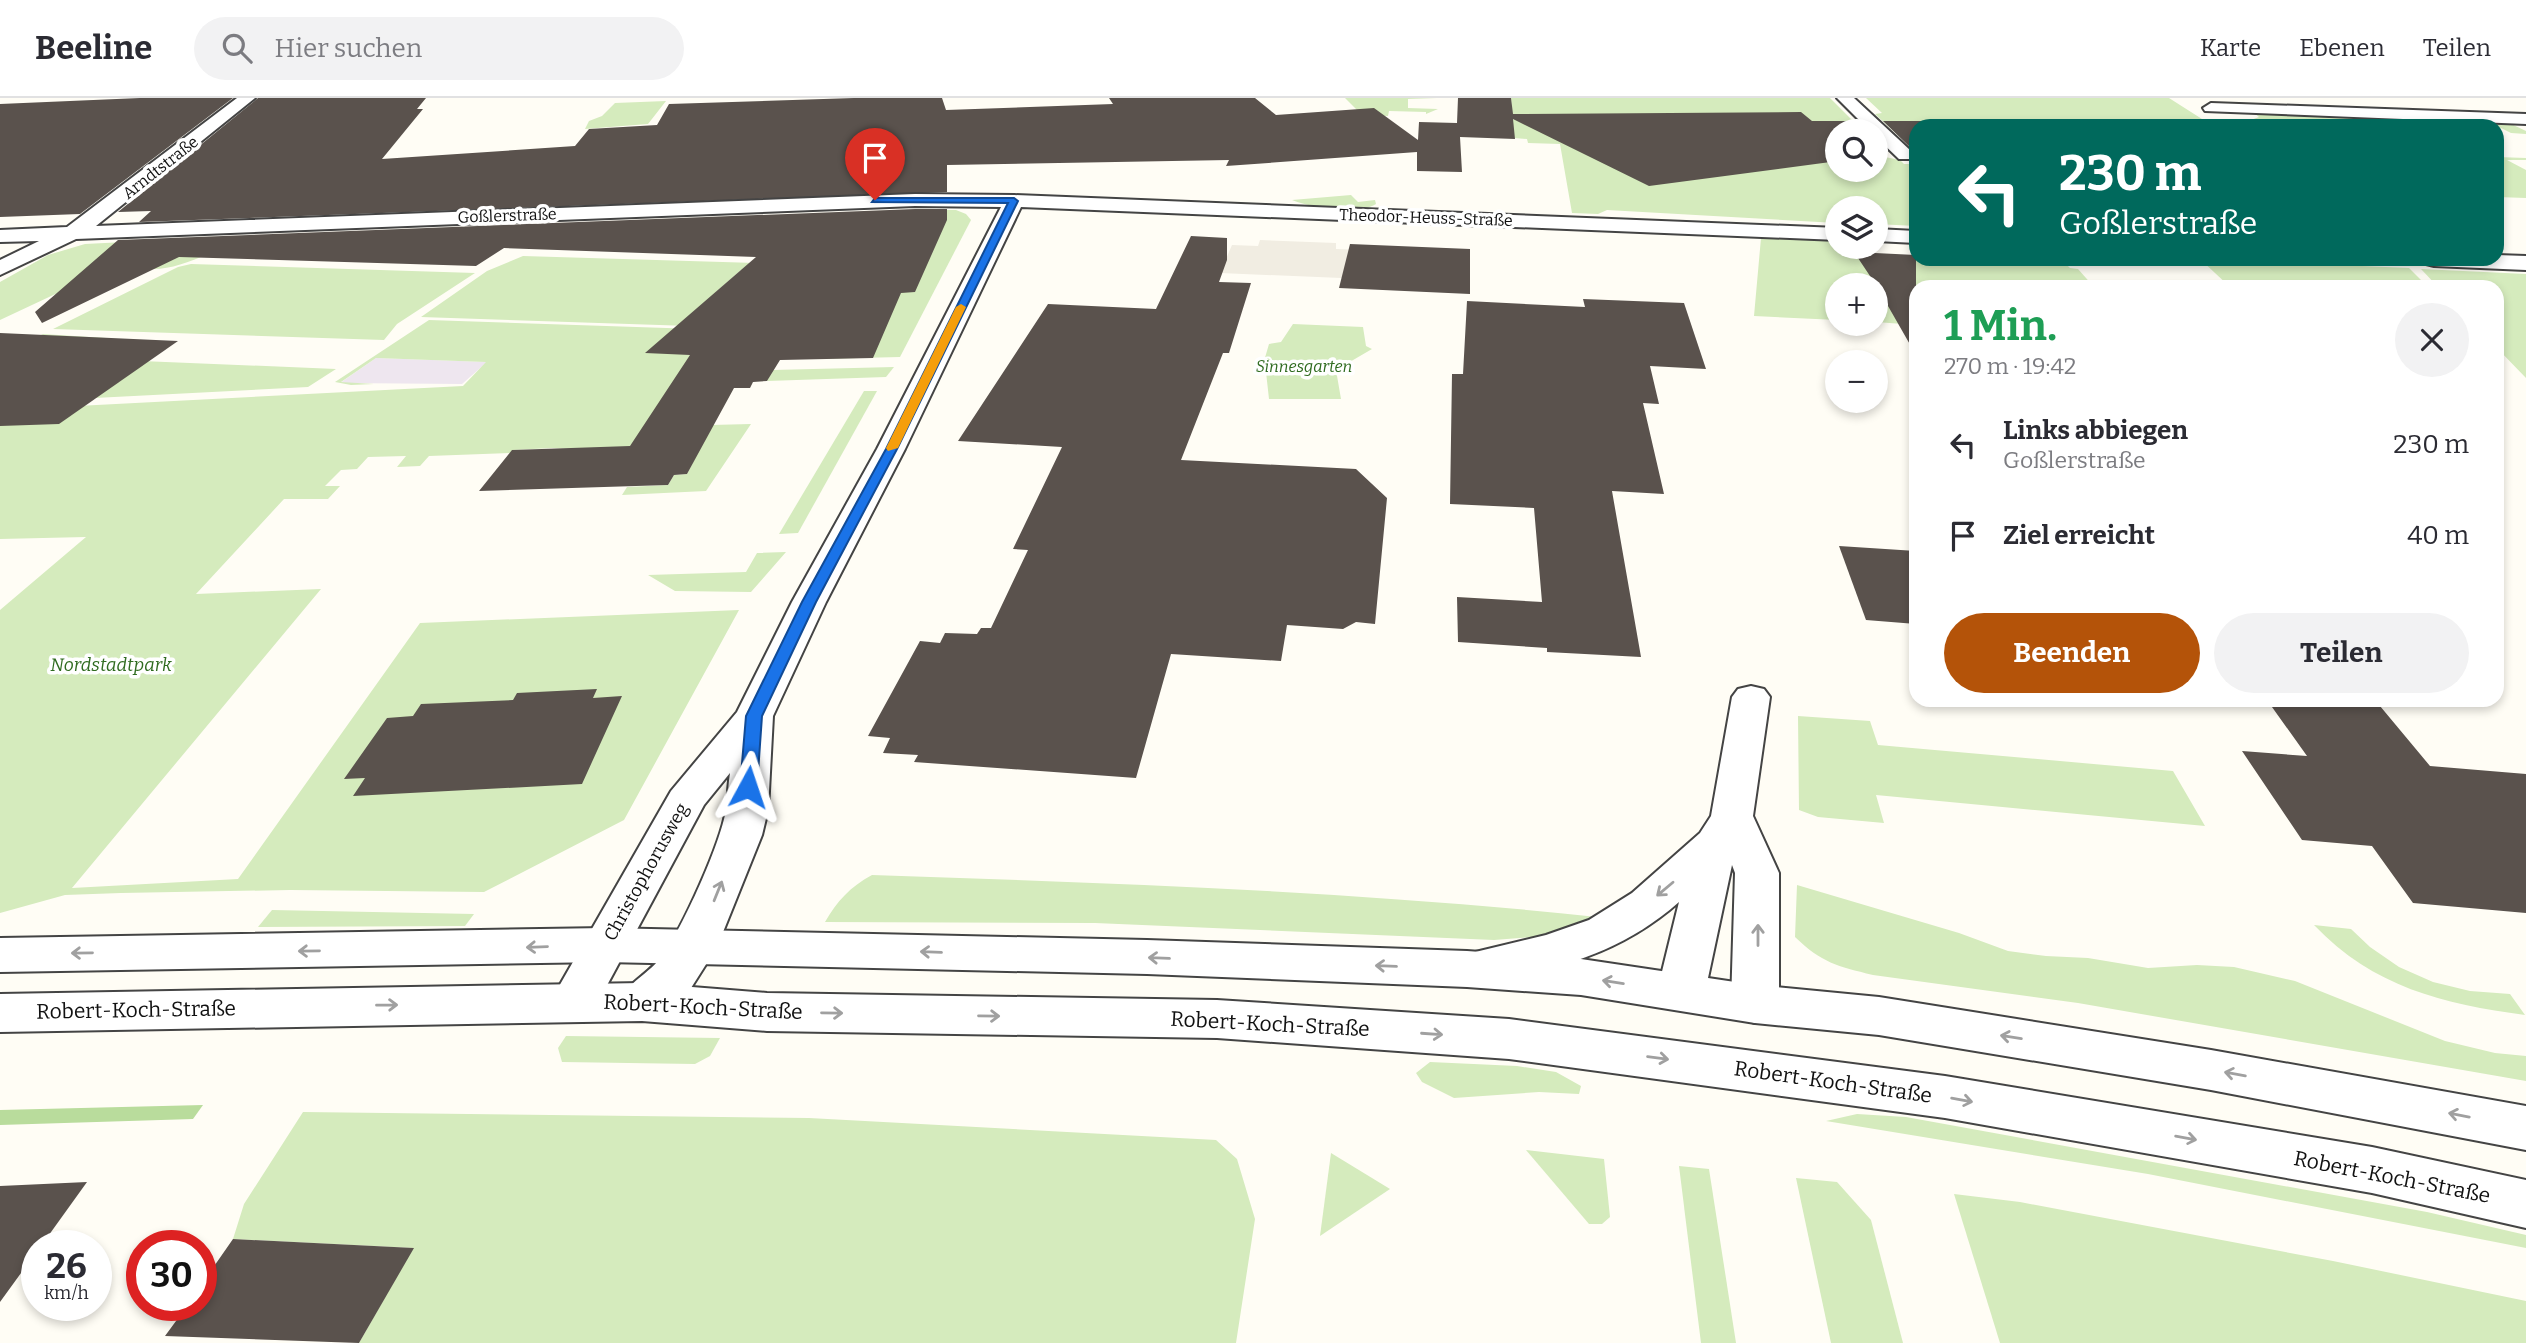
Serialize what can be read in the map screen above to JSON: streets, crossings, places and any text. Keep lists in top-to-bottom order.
{
  "streets": {
    "street": [
      "Arndtstraße",
      "Goßlerstraße",
      "Theodor-Heuss-Straße",
      "Christophorusweg",
      "Robert-Koch-Straße"
    ]
  },
  "crossings": [
    ["Arndtstraße", "Goßlerstraße"],
    ["Goßlerstraße", "Theodor-Heuss-Straße"],
    ["Goßlerstraße", "Christophorusweg"],
    ["Theodor-Heuss-Straße", "Christophorusweg"],
    ["Christophorusweg", "Robert-Koch-Straße"]
  ],
  "parks": ["Sinnesgarten", "Nordstadtpark"],
  "page": {
    "header": "Beeline",
    "search": "Hier suchen",
    "nav": ["Karte", "Ebenen", "Teilen"],
    "map_buttons": ["+", "−"],
    "turn": ["230 m", "Goßlerstraße"],
    "heading": ["1 Min.", "270 m · 19:42"],
    "list": [
      {
        "name": "Links abbiegen",
        "note": "Goßlerstraße",
        "value": "230 m"
      },
      {
        "name": "Ziel erreicht",
        "value": "40 m"
      }
    ],
    "buttons": ["Beenden", "Teilen"],
    "speed": "26 km/h",
    "limit": "30"
  }
}
